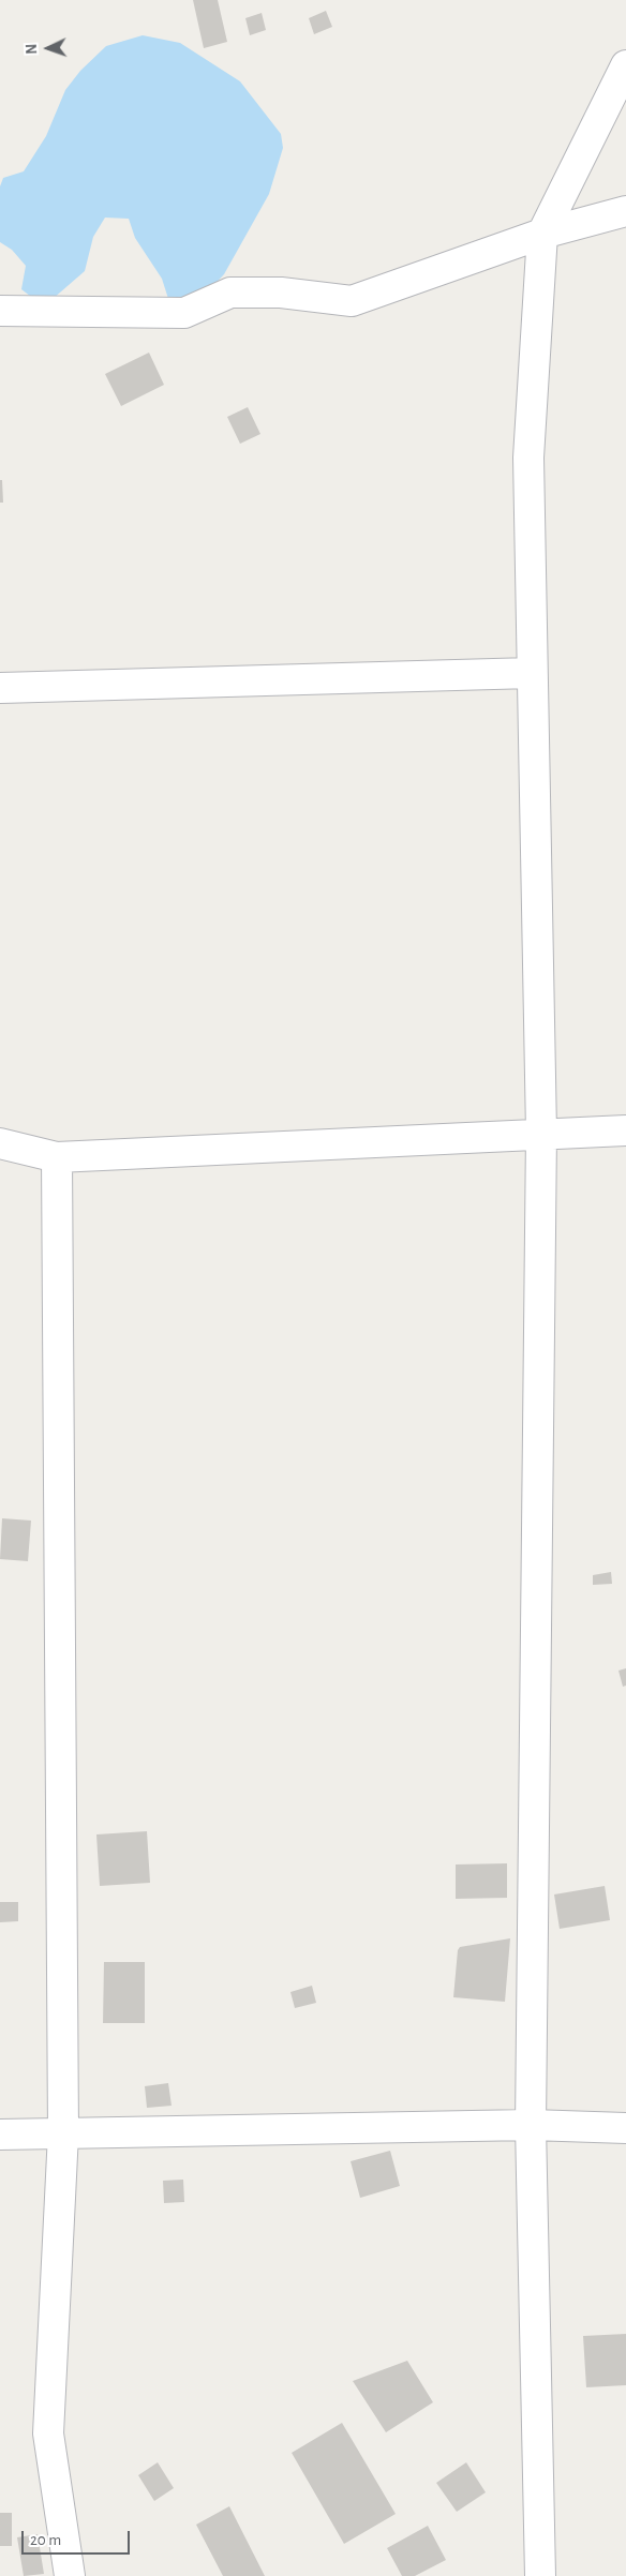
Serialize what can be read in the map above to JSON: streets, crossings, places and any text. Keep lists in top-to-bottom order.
{
  "scale_bar": "20 m",
  "north": "left"
}
